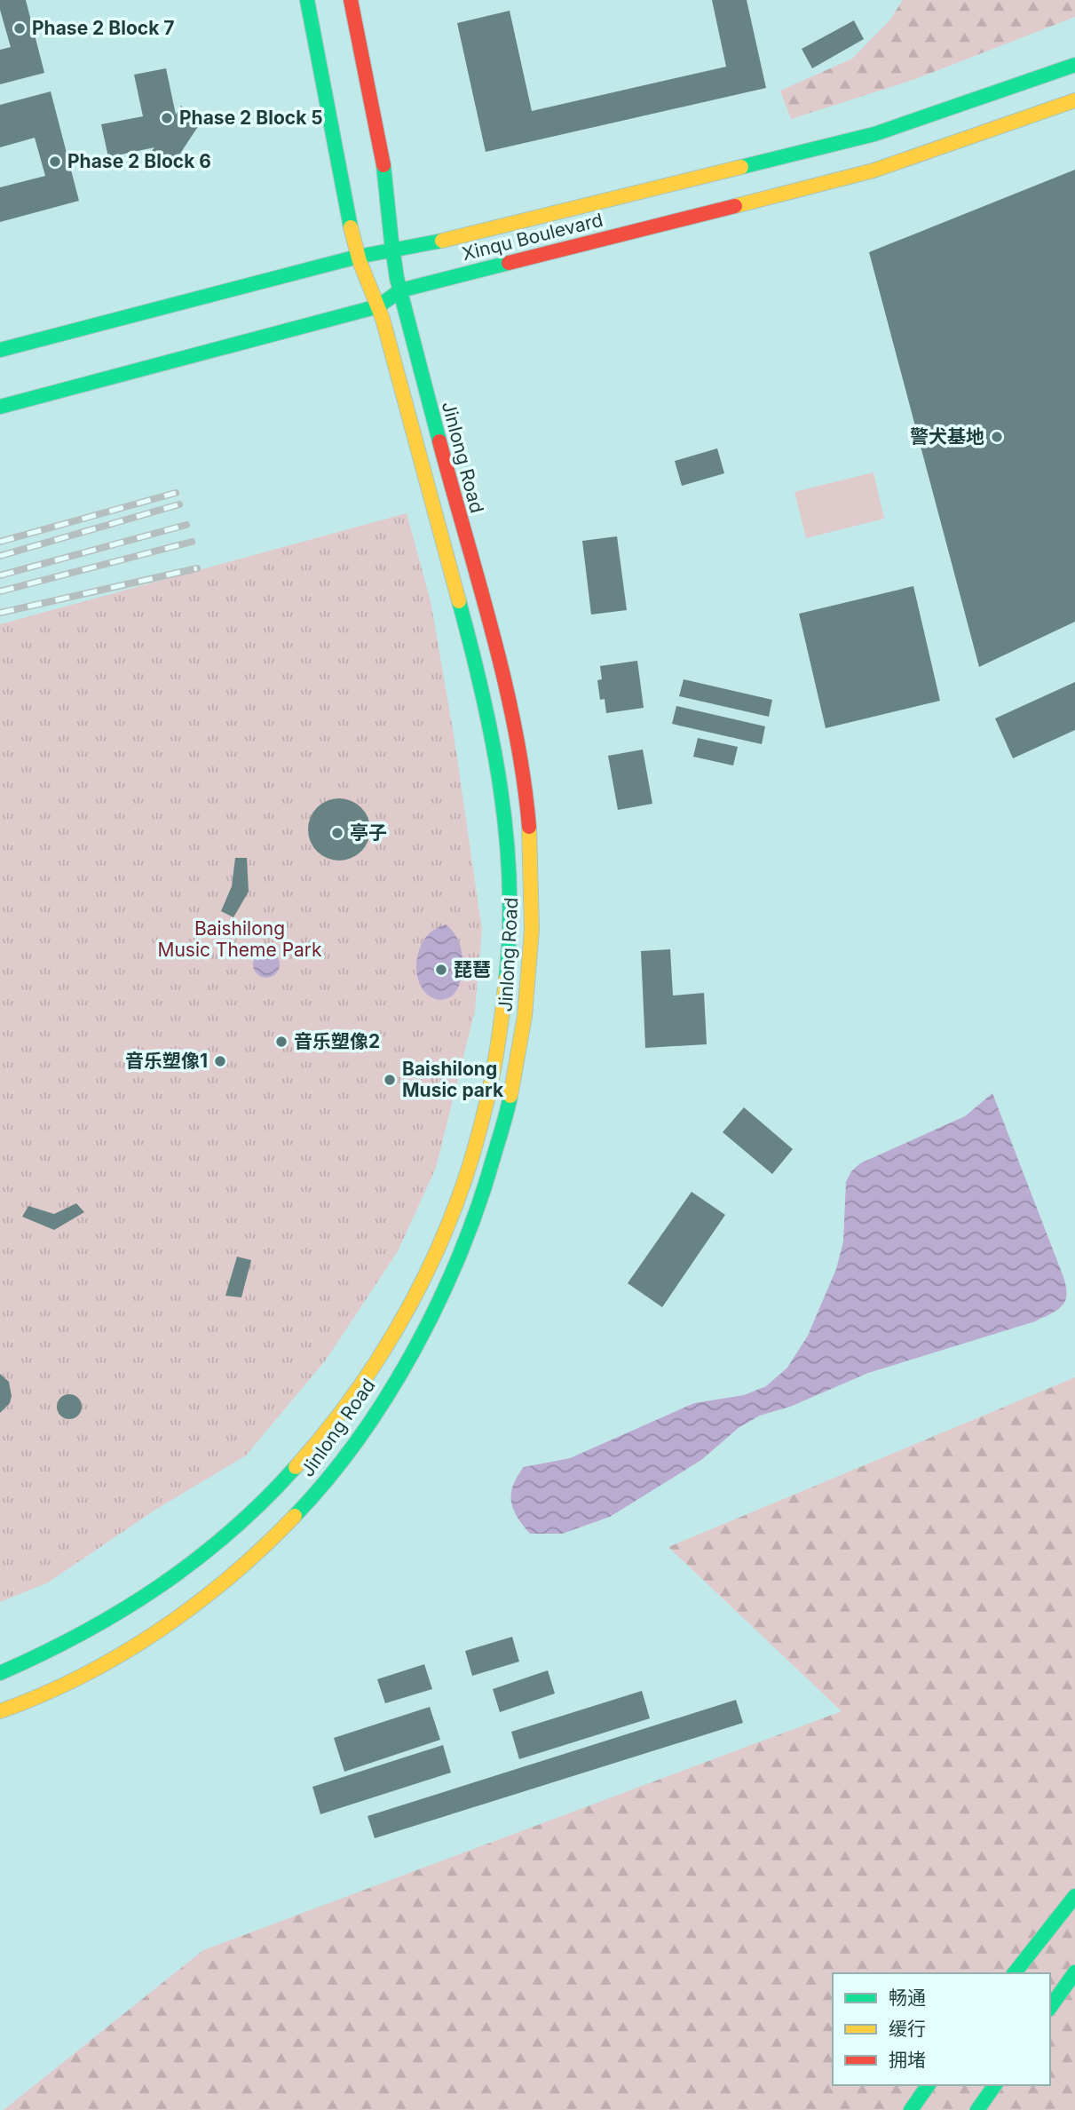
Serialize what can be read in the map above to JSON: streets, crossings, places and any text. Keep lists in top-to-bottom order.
{
  "streets": {
    "main road": ["Xinqu Boulevard", "Jinlong Road"]
  },
  "crossings": [
    ["Xinqu Boulevard", "Jinlong Road"]
  ],
  "parks": ["Baishilong Music Theme Park"],
  "places": [
    "Phase 2 Block 7",
    "Phase 2 Block 5",
    "Phase 2 Block 6",
    "警犬基地",
    "亭子",
    "琵琶",
    "音乐塑像2",
    "音乐塑像1",
    "Baishilong Music park"
  ],
  "legend": ["畅通", "缓行", "拥堵"]
}
